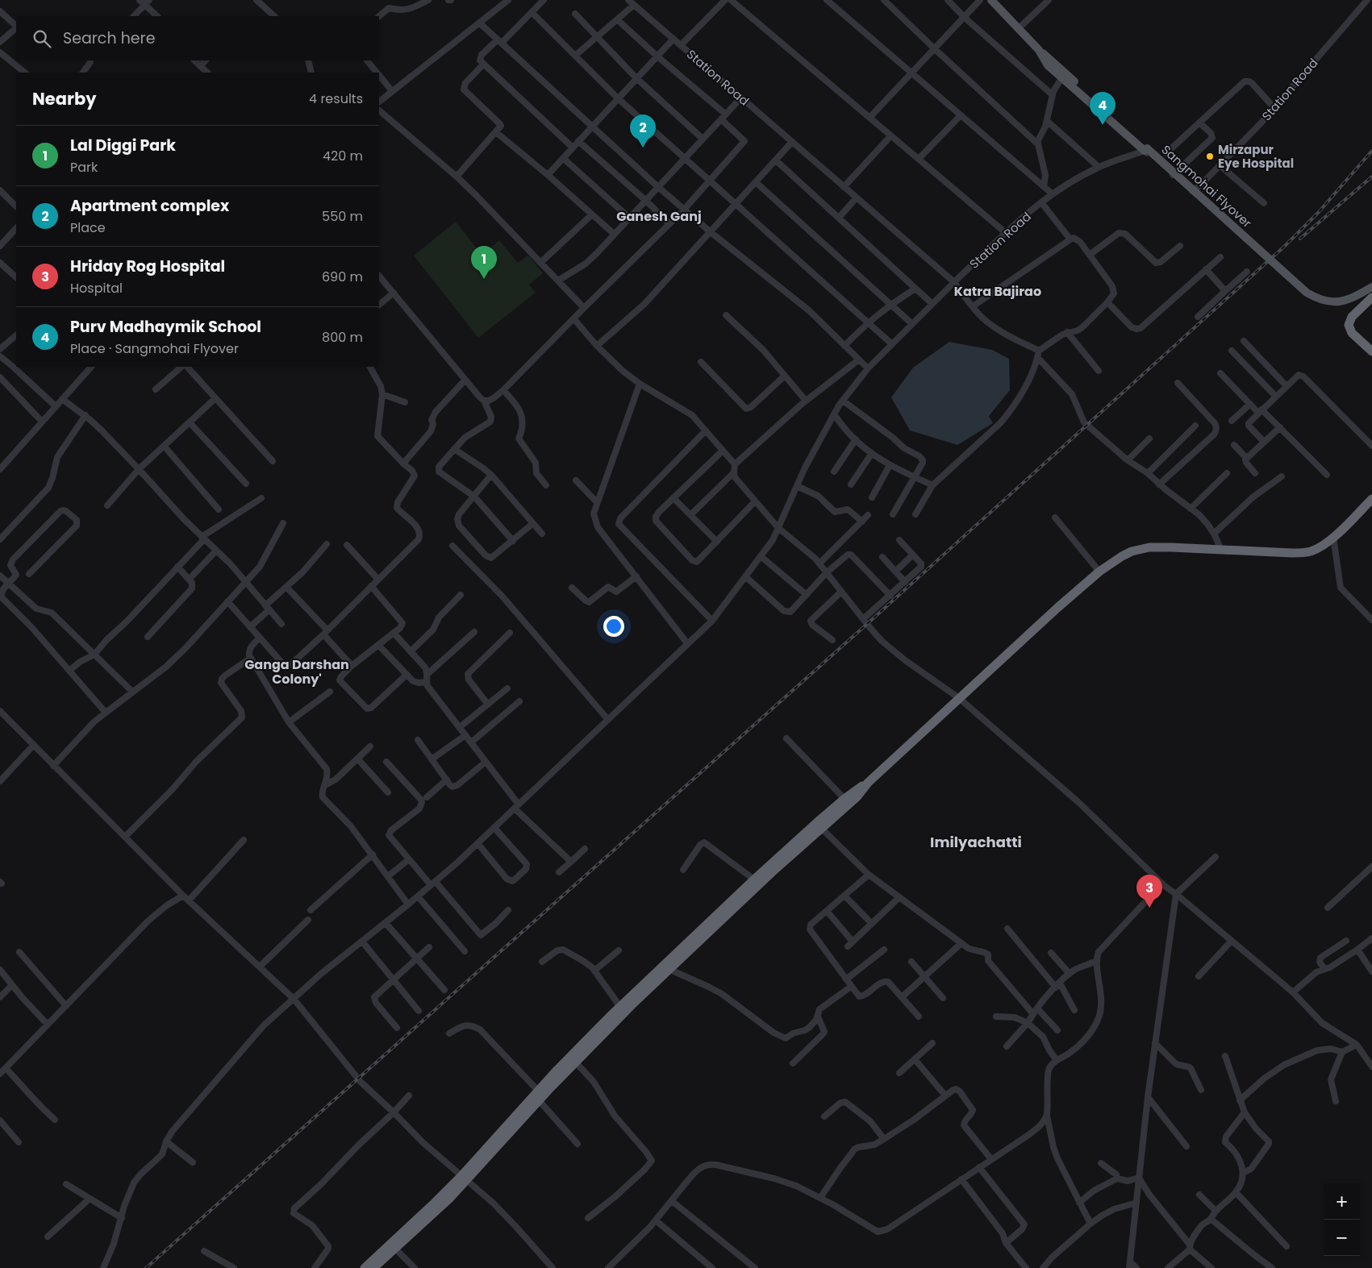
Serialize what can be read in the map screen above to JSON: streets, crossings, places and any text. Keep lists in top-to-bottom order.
{
  "streets": {
    "main road": ["Sangmohai Flyover"],
    "street": ["Station Road"]
  },
  "crossings": [
    ["Station Road", "Sangmohai Flyover"]
  ],
  "districts": [
    "Ganesh Ganj",
    "Katra Bajirao",
    "Ganga Darshan Colony'",
    "Imilyachatti"
  ],
  "places": ["Mirzapur Eye Hospital"],
  "page": {
    "search": "Search here",
    "heading": ["Nearby", "4 results"],
    "pins": [
      "4",
      "2",
      "1",
      "3"
    ],
    "list": [
      {
        "mark": "1",
        "name": "Lal Diggi Park",
        "note": "Park",
        "value": "420 m"
      },
      {
        "mark": "2",
        "name": "Apartment complex",
        "note": "Place",
        "value": "550 m"
      },
      {
        "mark": "3",
        "name": "Hriday Rog Hospital",
        "note": "Hospital",
        "value": "690 m"
      },
      {
        "mark": "4",
        "name": "Purv Madhaymik School",
        "note": "Place · Sangmohai Flyover",
        "value": "800 m"
      }
    ],
    "map_buttons": ["+", "−"]
  }
}
